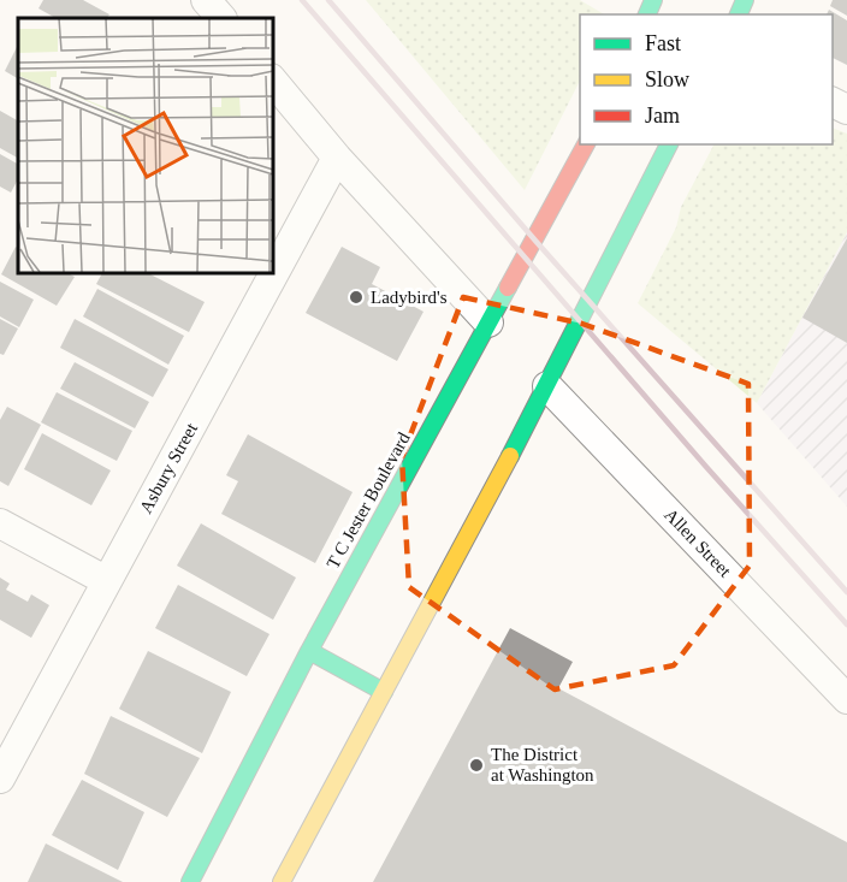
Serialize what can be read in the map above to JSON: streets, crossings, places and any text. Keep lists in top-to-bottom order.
{
  "streets": {
    "main road": ["T C Jester Boulevard"],
    "street": ["Asbury Street", "Allen Street"]
  },
  "places": ["Ladybird's", "The District at Washington"],
  "legend": ["Fast", "Slow", "Jam"]
}
